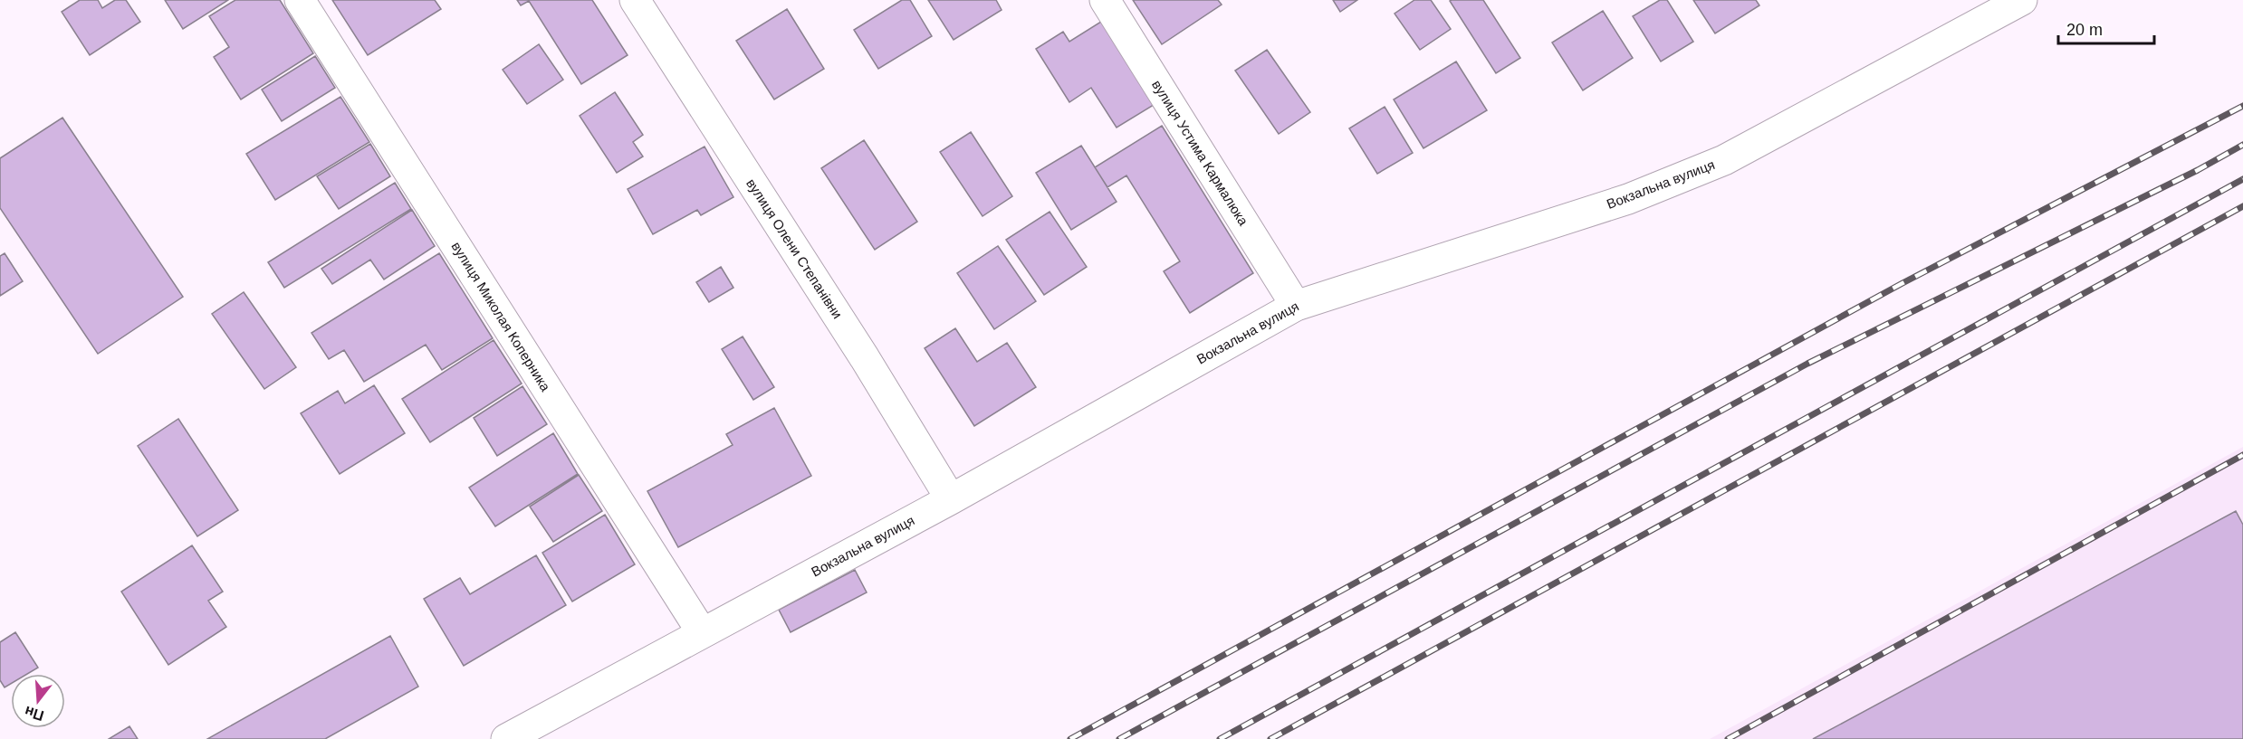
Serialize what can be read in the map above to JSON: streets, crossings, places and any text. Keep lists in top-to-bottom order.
{
  "streets": {
    "street": [
      "вулиця Устима Кармалюка",
      "Вокзальна вулиця",
      "вулиця Олени Степанівни",
      "вулиця Миколая Коперника"
    ]
  },
  "crossings": [
    ["вулиця Устима Кармалюка", "Вокзальна вулиця"],
    ["Вокзальна вулиця", "вулиця Олени Степанівни"],
    ["Вокзальна вулиця", "вулиця Миколая Коперника"]
  ],
  "scale_bar": "20 m",
  "north": "bottom"
}
